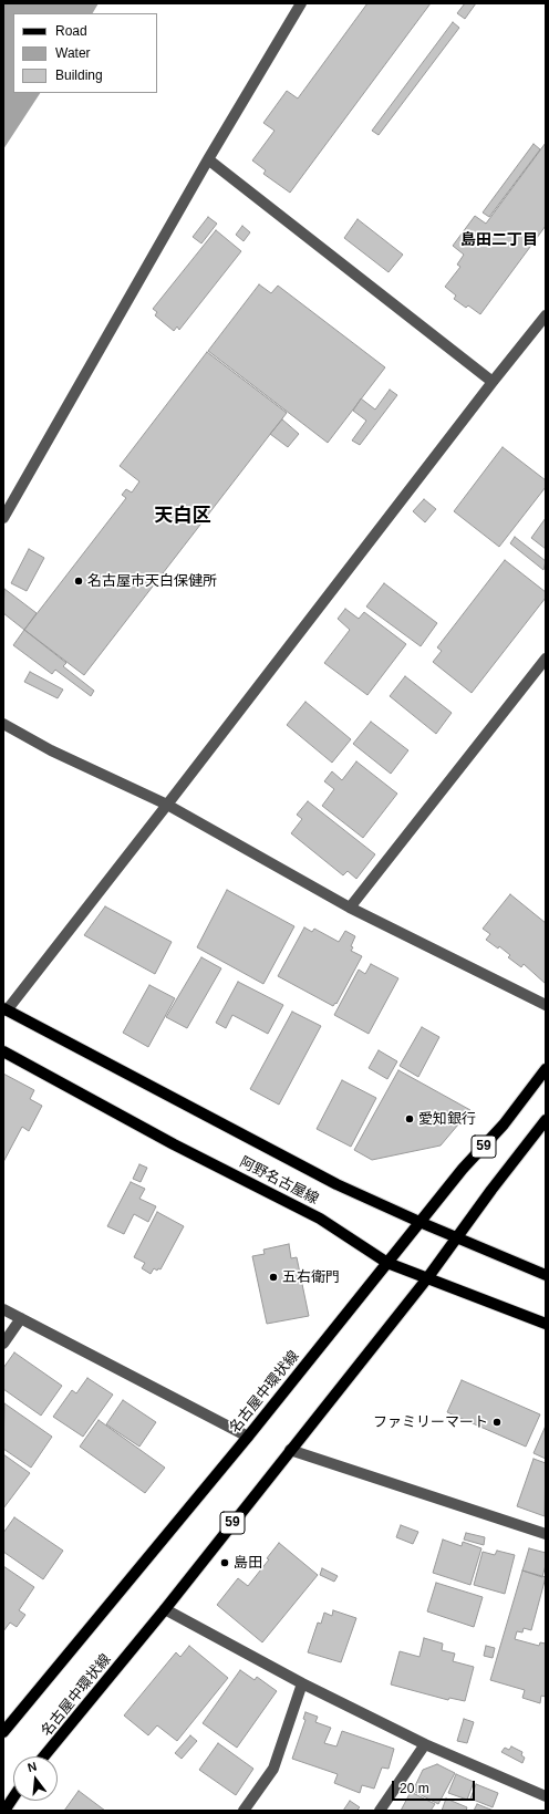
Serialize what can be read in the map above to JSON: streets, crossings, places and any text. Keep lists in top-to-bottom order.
{
  "streets": {
    "main road": ["59", "阿野名古屋線", "名古屋中環状線"]
  },
  "crossings": [
    ["阿野名古屋線", "名古屋中環状線"]
  ],
  "districts": ["島田二丁目", "天白区"],
  "places": [
    "名古屋市天白保健所",
    "愛知銀行",
    "五右衛門",
    "ファミリーマート",
    "島田"
  ],
  "legend": ["Road", "Water", "Building"],
  "scale_bar": "20 m",
  "north": "top"
}
